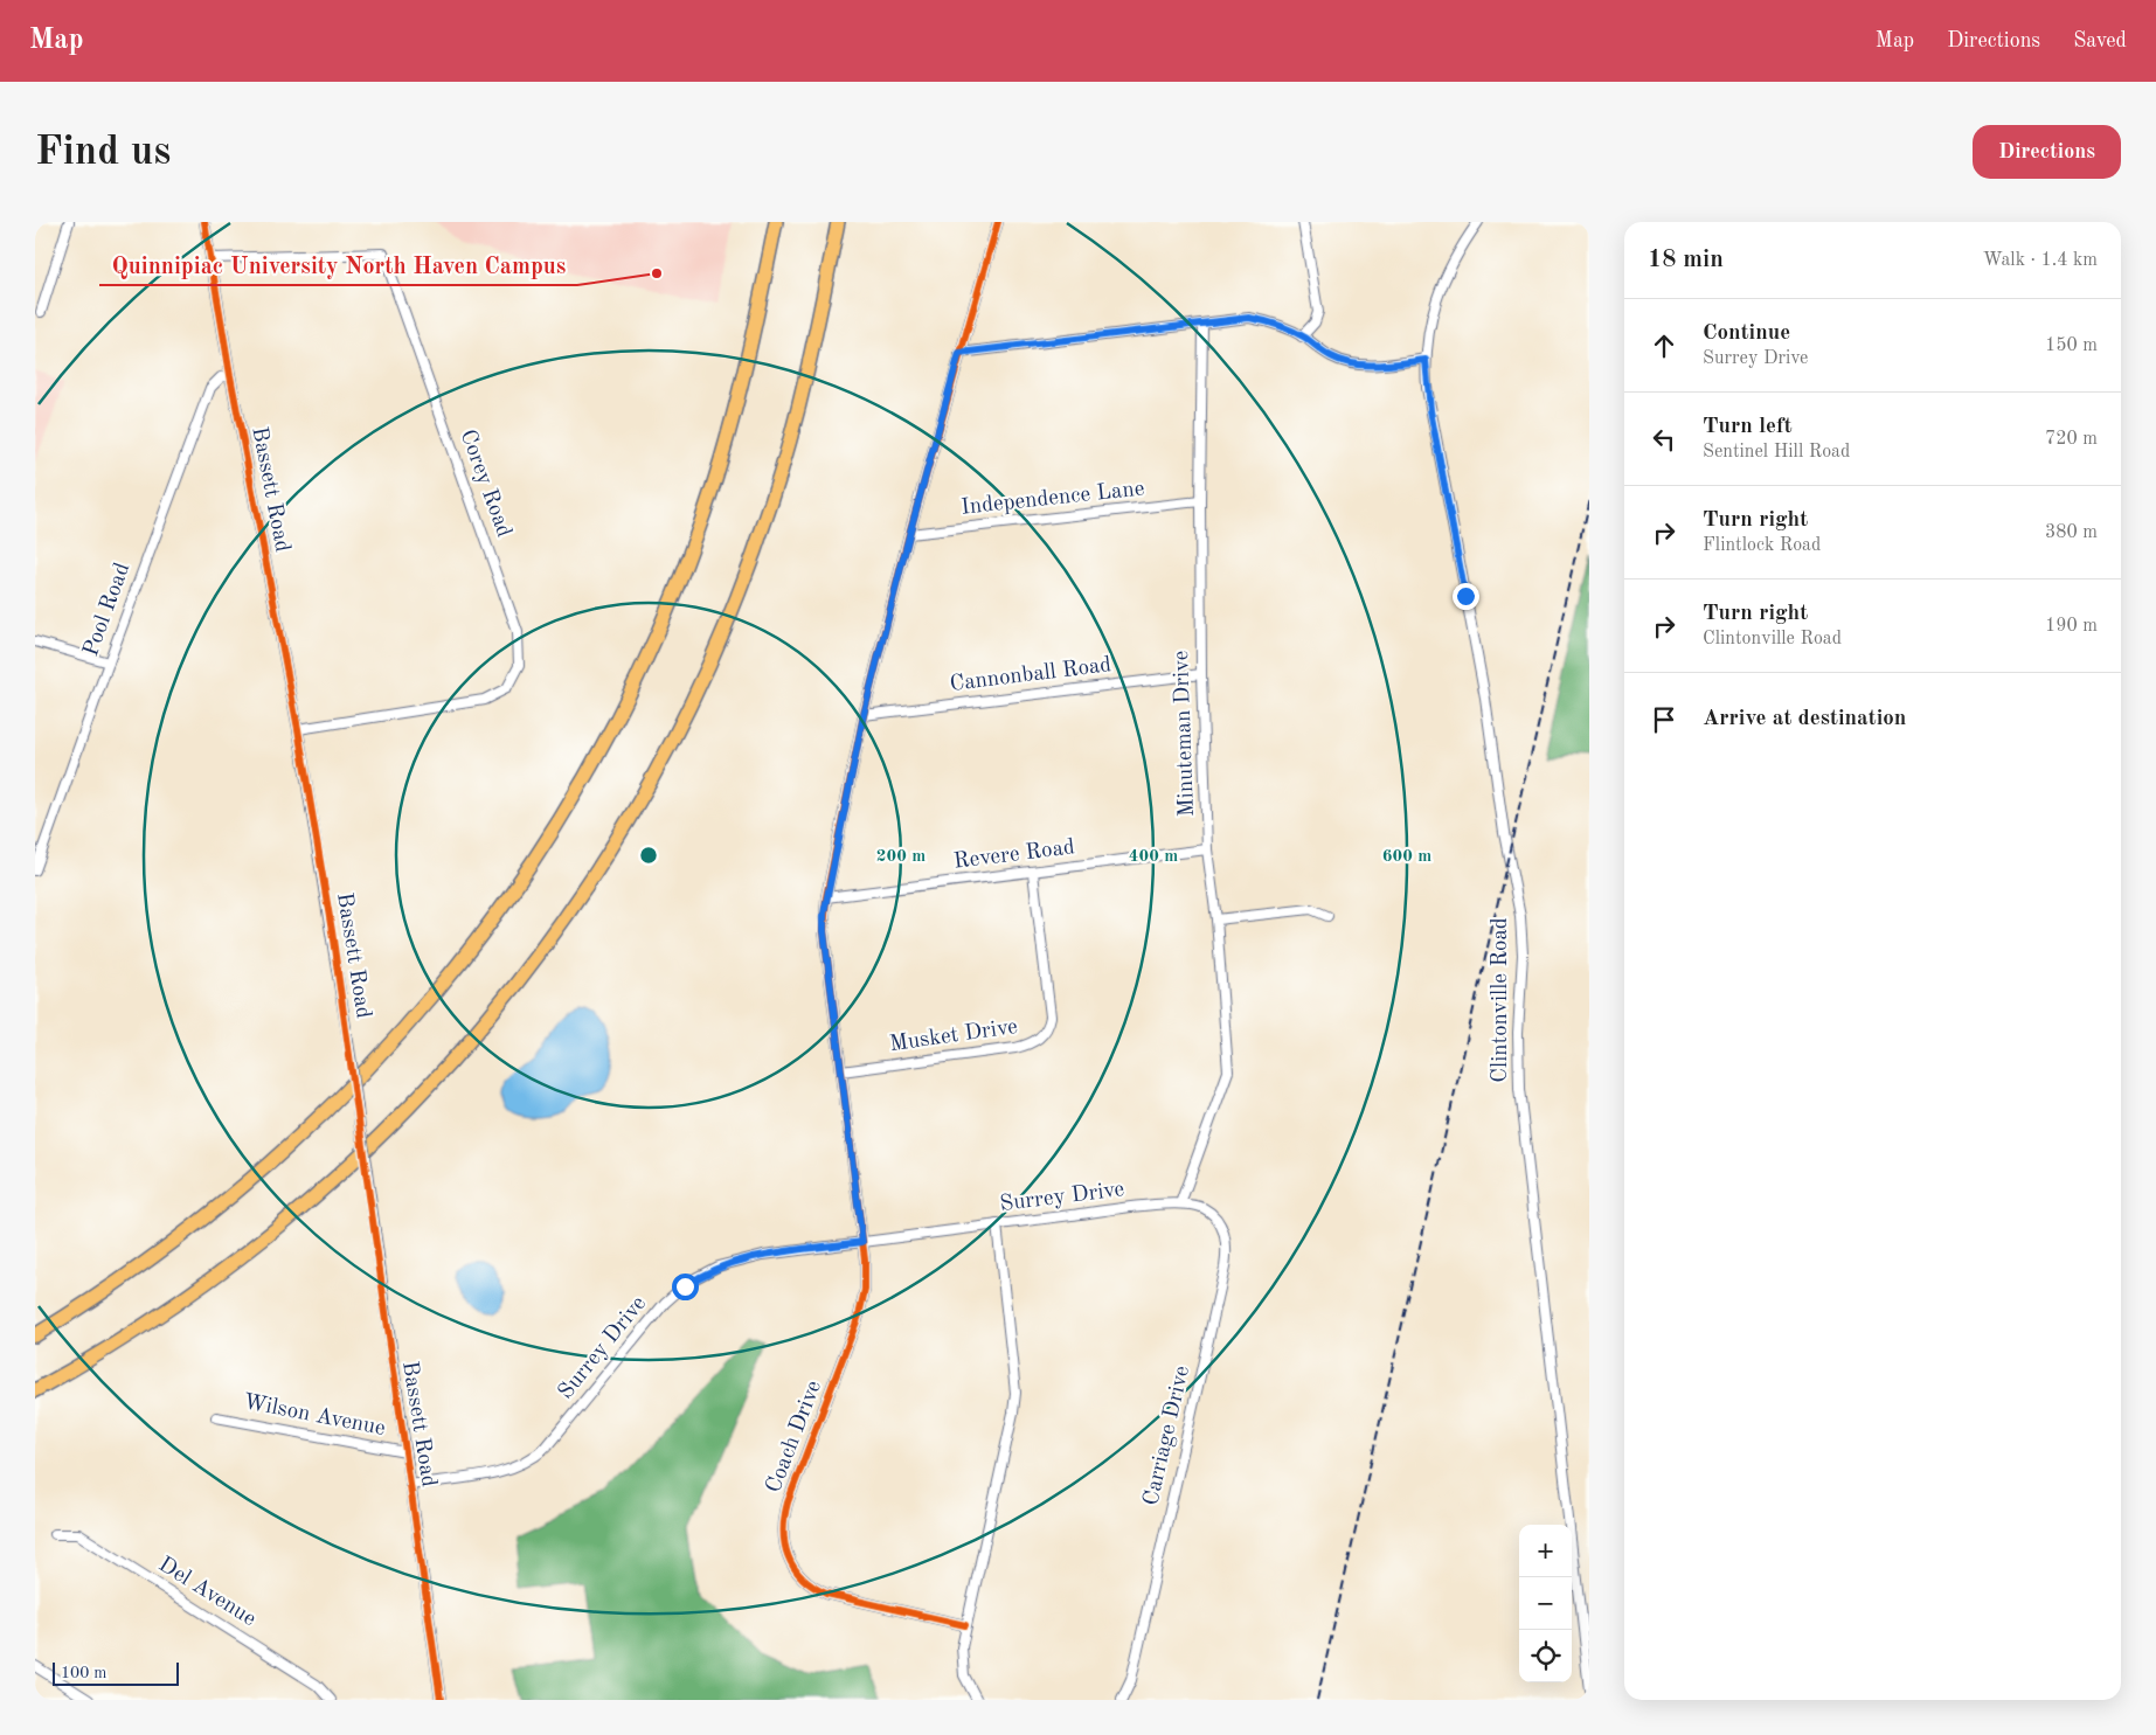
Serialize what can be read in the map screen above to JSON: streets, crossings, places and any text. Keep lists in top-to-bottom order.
{
  "streets": {
    "street": [
      "Corey Road",
      "Bassett Road",
      "Independence Lane",
      "Pool Road",
      "Cannonball Road",
      "Minuteman Drive",
      "Revere Road",
      "Clintonville Road",
      "Musket Drive",
      "Surrey Drive",
      "Wilson Avenue",
      "Carriage Drive",
      "Coach Drive",
      "Del Avenue"
    ]
  },
  "crossings": [
    ["Corey Road", "Bassett Road"],
    ["Bassett Road", "Pool Road"],
    ["Bassett Road", "Surrey Drive"],
    ["Bassett Road", "Wilson Avenue"],
    ["Independence Lane", "Minuteman Drive"],
    ["Independence Lane", "Coach Drive"],
    ["Cannonball Road", "Minuteman Drive"],
    ["Cannonball Road", "Coach Drive"],
    ["Minuteman Drive", "Revere Road"],
    ["Minuteman Drive", "Surrey Drive"],
    ["Minuteman Drive", "Carriage Drive"],
    ["Revere Road", "Musket Drive"],
    ["Revere Road", "Coach Drive"],
    ["Musket Drive", "Coach Drive"],
    ["Surrey Drive", "Carriage Drive"],
    ["Surrey Drive", "Coach Drive"]
  ],
  "places": ["Quinnipiac University North Haven Campus"],
  "scale_bar": "100 m",
  "page": {
    "header": "Map",
    "nav": ["Map", "Directions", "Saved"],
    "buttons": "Directions",
    "title": "Find us",
    "heading": ["18 min", "Walk · 1.4 km"],
    "list": [
      ["Continue", "Surrey Drive", "150 m"],
      ["Turn left", "Sentinel Hill Road", "720 m"],
      ["Turn right", "Flintlock Road", "380 m"],
      ["Turn right", "Clintonville Road", "190 m"],
      "Arrive at destination"
    ],
    "map_buttons": ["+", "−"],
    "scale": "100 m"
  },
  "rings": ["200 m", "400 m", "600 m"]
}
